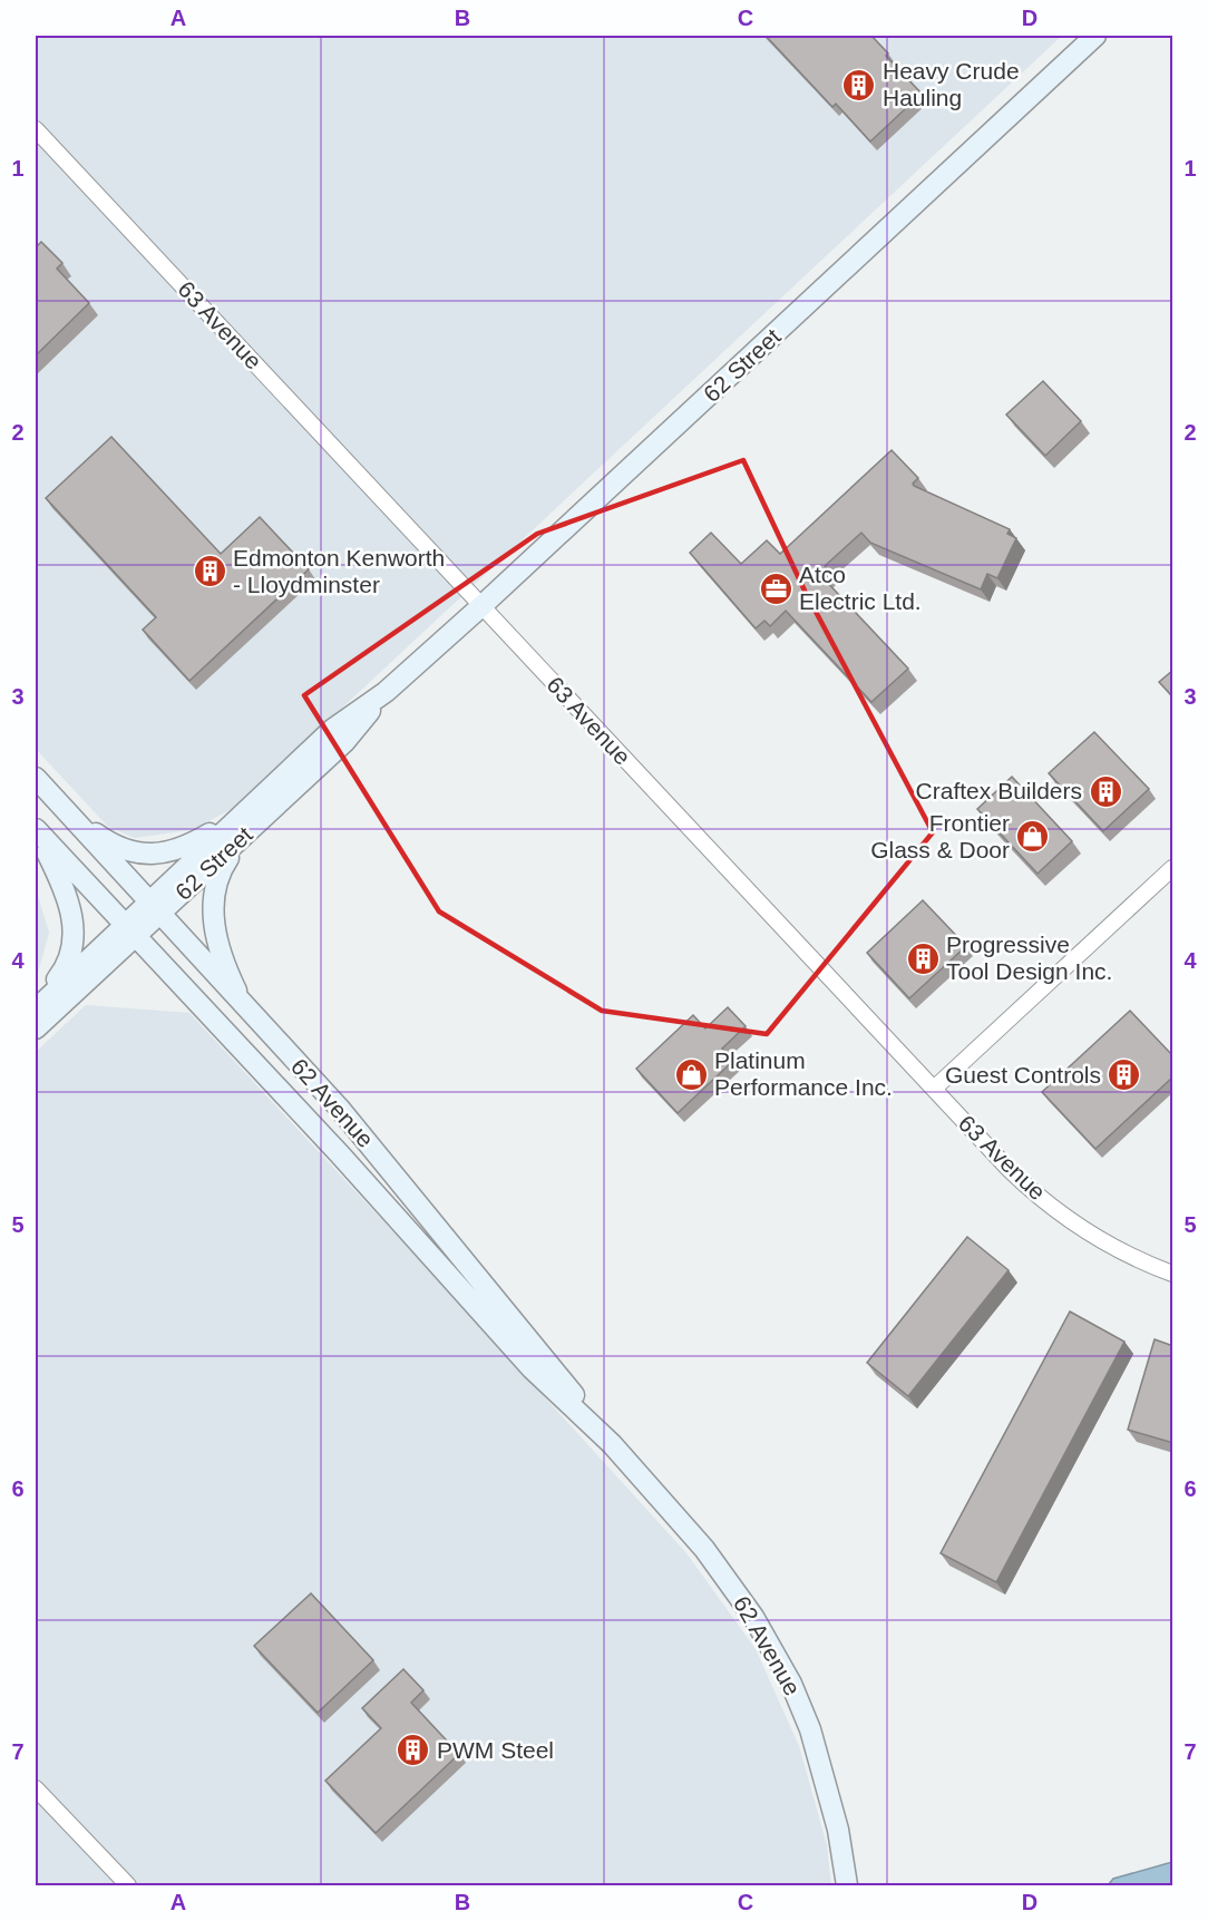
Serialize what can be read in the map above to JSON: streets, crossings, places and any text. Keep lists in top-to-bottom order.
{
  "streets": {
    "main road": ["62 Street", "62 Avenue"],
    "street": ["63 Avenue"]
  },
  "crossings": [
    ["63 Avenue", "62 Street"],
    ["62 Street", "62 Avenue"]
  ],
  "places": {
    "building": [
      "Heavy Crude Hauling",
      "Edmonton Kenworth - Lloydminster",
      "Craftex Builders",
      "Progressive Tool Design Inc.",
      "Guest Controls",
      "PWM Steel"
    ],
    "office": ["Atco Electric Ltd."],
    "shop": ["Frontier Glass & Door", "Platinum Performance Inc."]
  },
  "grid": {
    "columns": [
      "A",
      "B",
      "C",
      "D"
    ],
    "rows": [
      "1",
      "2",
      "3",
      "4",
      "5",
      "6",
      "7"
    ]
  }
}
